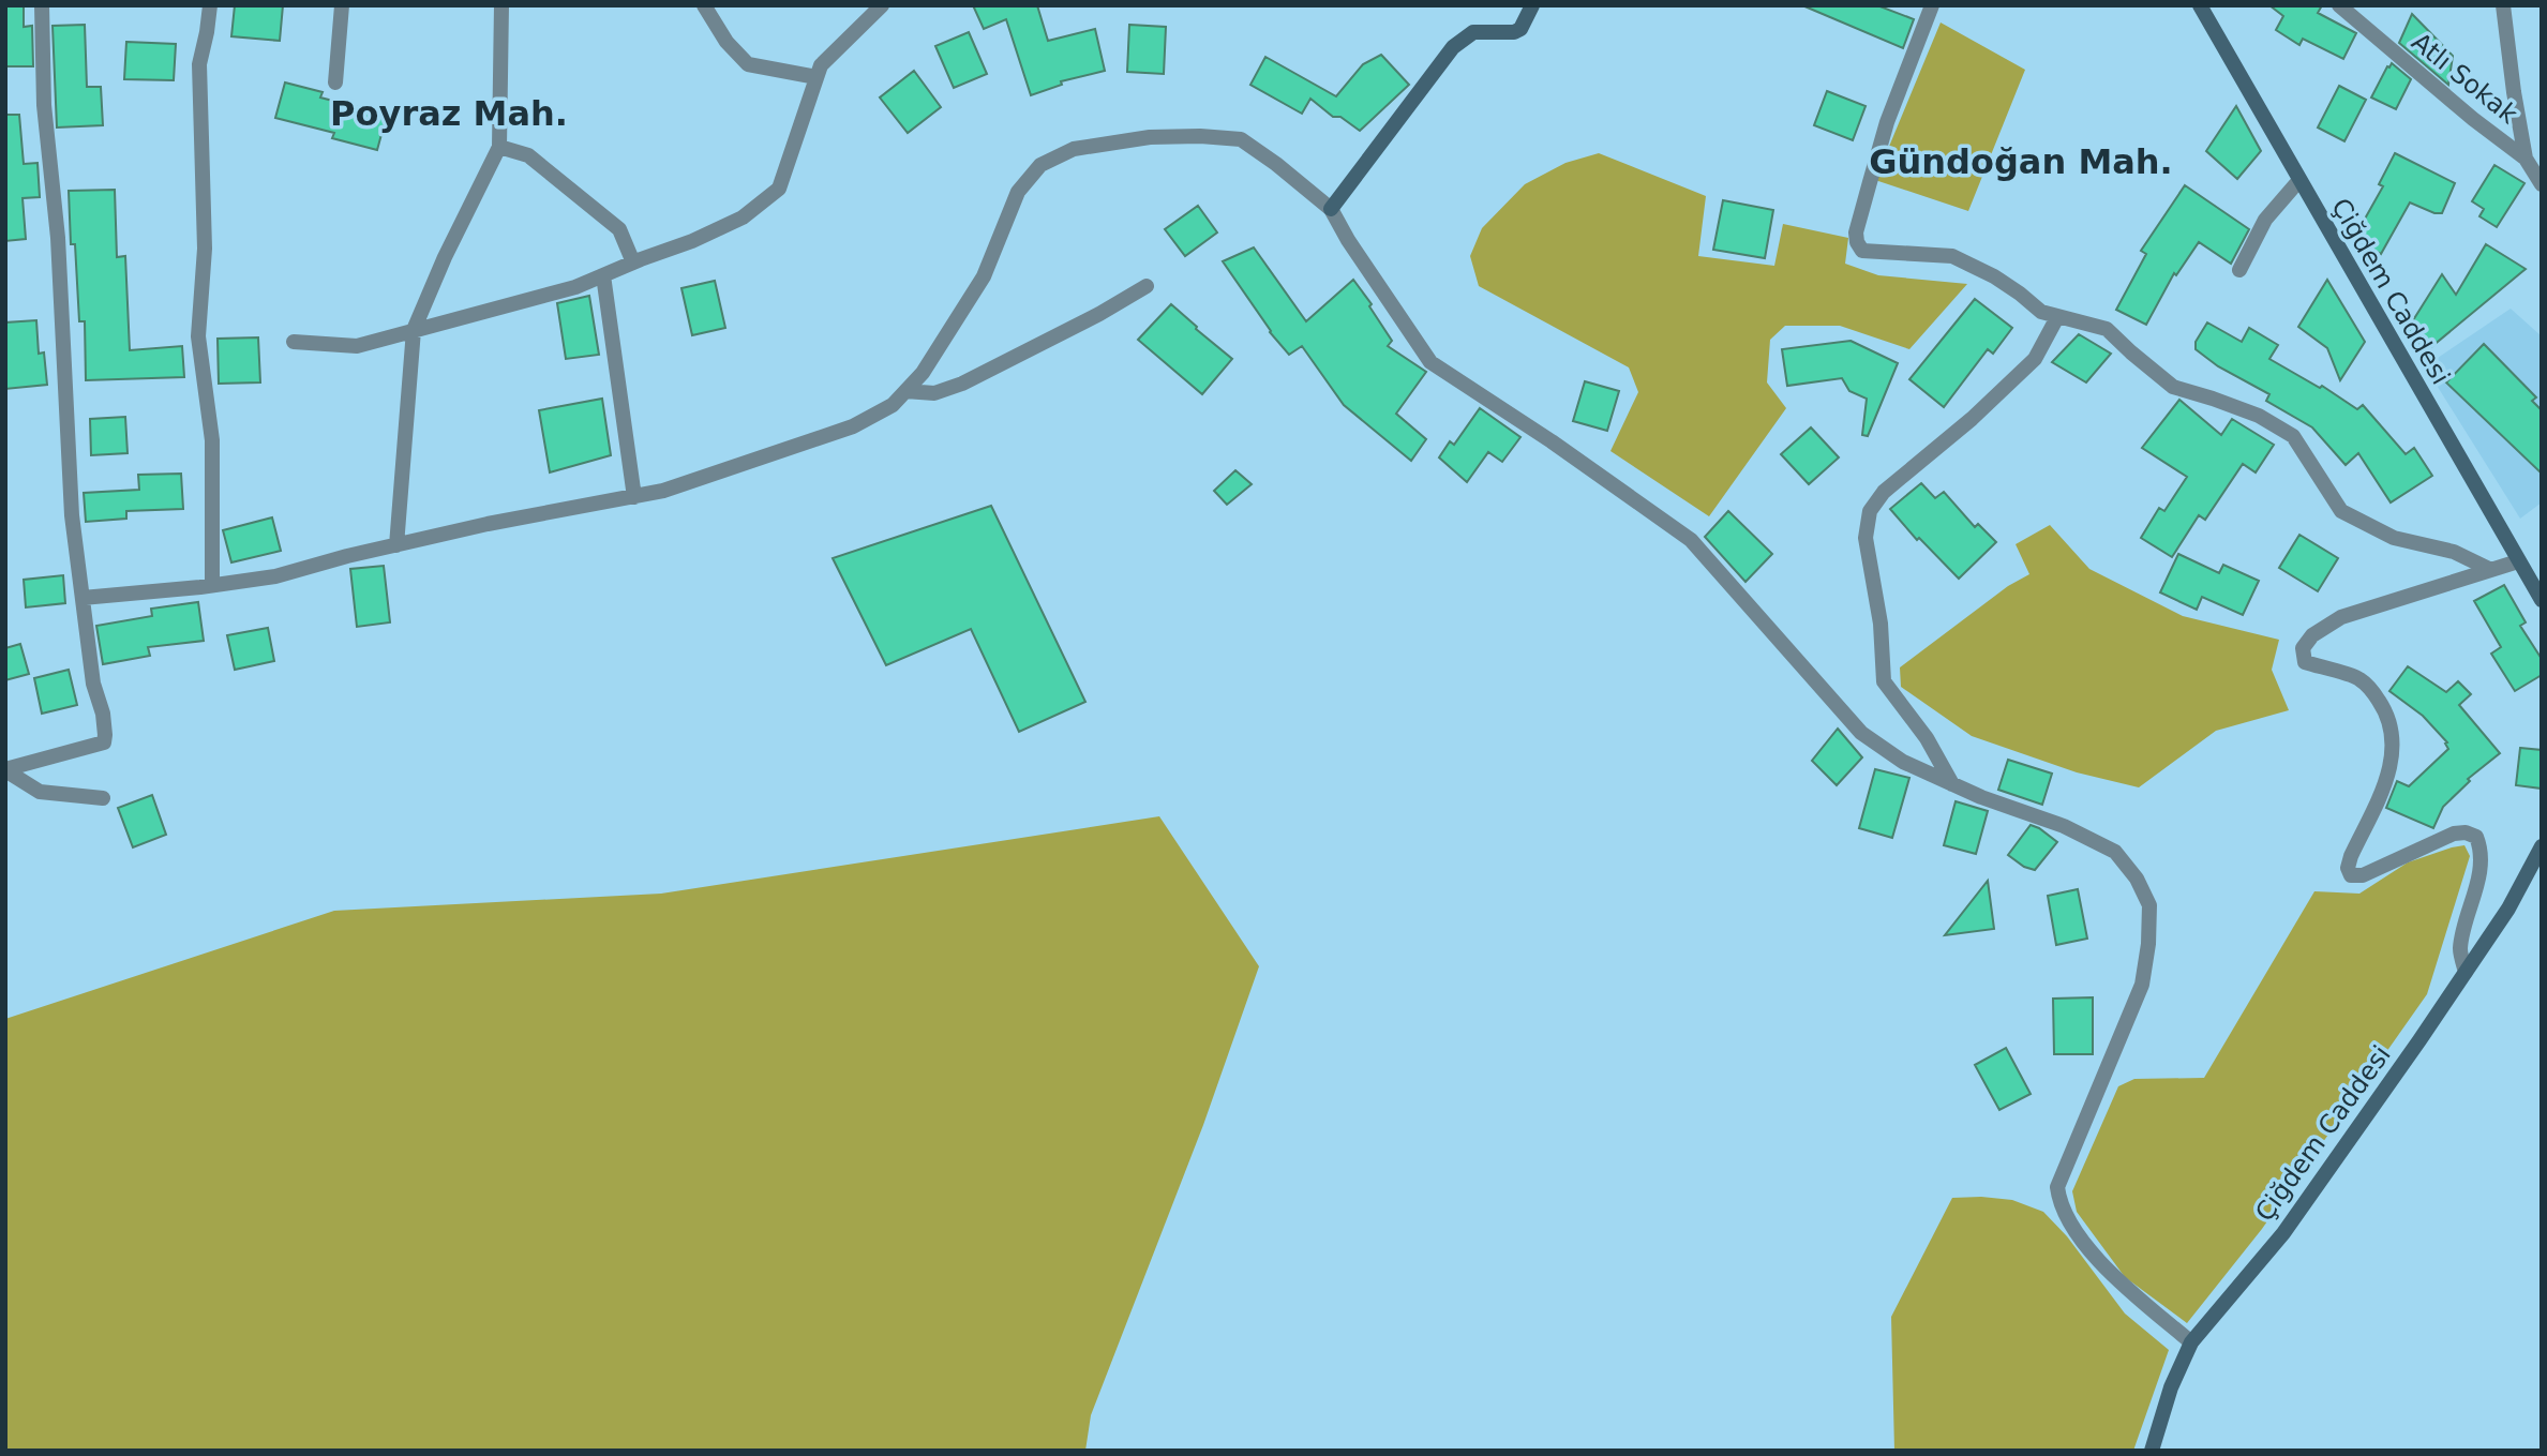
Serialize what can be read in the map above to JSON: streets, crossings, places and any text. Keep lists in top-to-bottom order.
{
  "streets": {
    "street": ["Atlı Sokak", "Çiğdem Caddesi"]
  },
  "districts": ["Poyraz Mah.", "Gündoğan Mah."]
}
